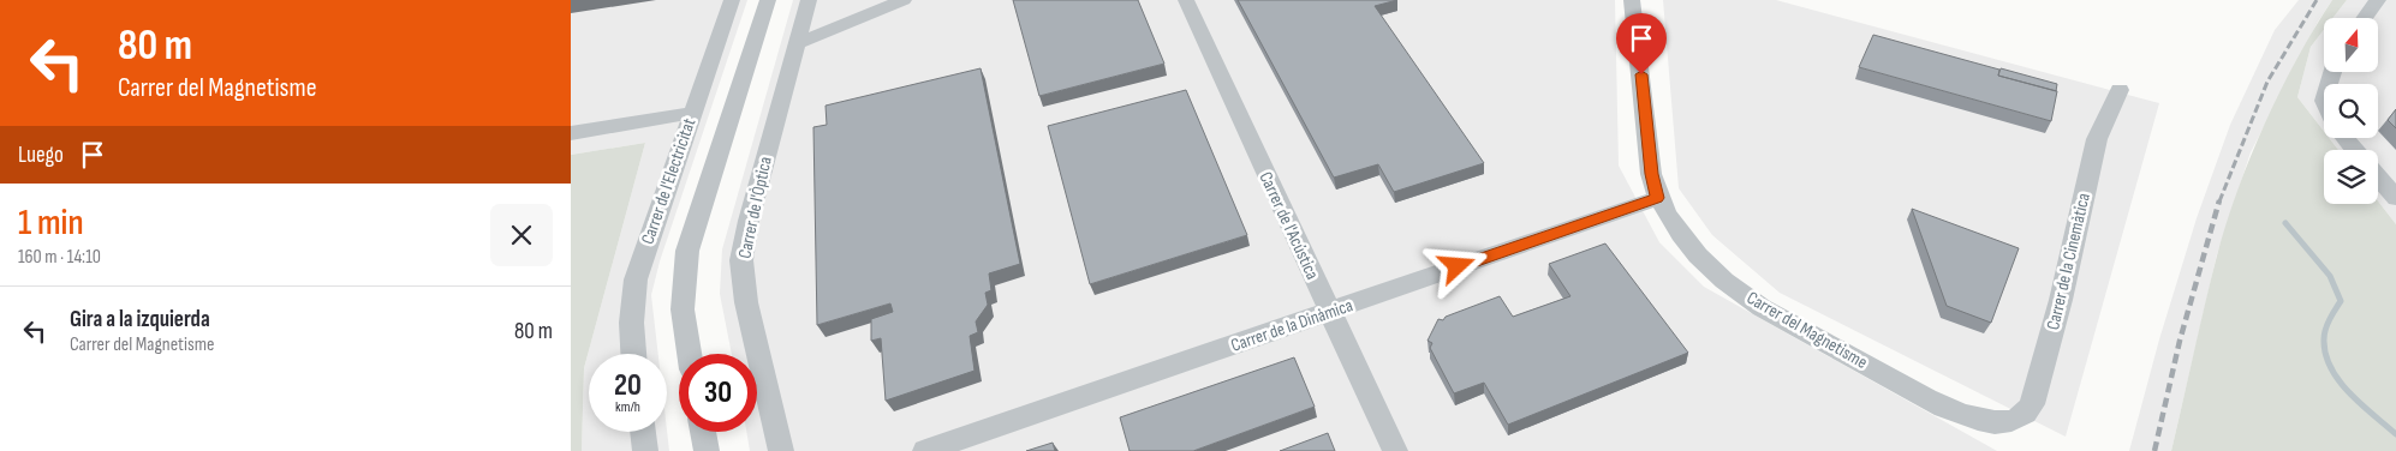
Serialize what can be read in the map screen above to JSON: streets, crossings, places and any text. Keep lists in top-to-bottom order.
{
  "streets": {
    "street": [
      "Carrer de l'Electricitat",
      "Carrer de l'Òptica",
      "Carrer de l'Acústica",
      "Carrer de la Cinemàtica",
      "Carrer de la Dinàmica",
      "Carrer del Magnetisme"
    ]
  },
  "crossings": [
    ["Carrer de l'Acústica", "Carrer de la Dinàmica"],
    ["Carrer de la Cinemàtica", "Carrer del Magnetisme"],
    ["Carrer de la Dinàmica", "Carrer del Magnetisme"]
  ],
  "north": "top",
  "page": {
    "turn": ["80 m", "Carrer del Magnetisme"],
    "then": "Luego",
    "heading": ["1 min", "160 m · 14:10"],
    "list": [
      {
        "name": "Gira a la izquierda",
        "note": "Carrer del Magnetisme",
        "value": "80 m"
      }
    ],
    "speed": "20 km/h",
    "limit": "30"
  }
}
